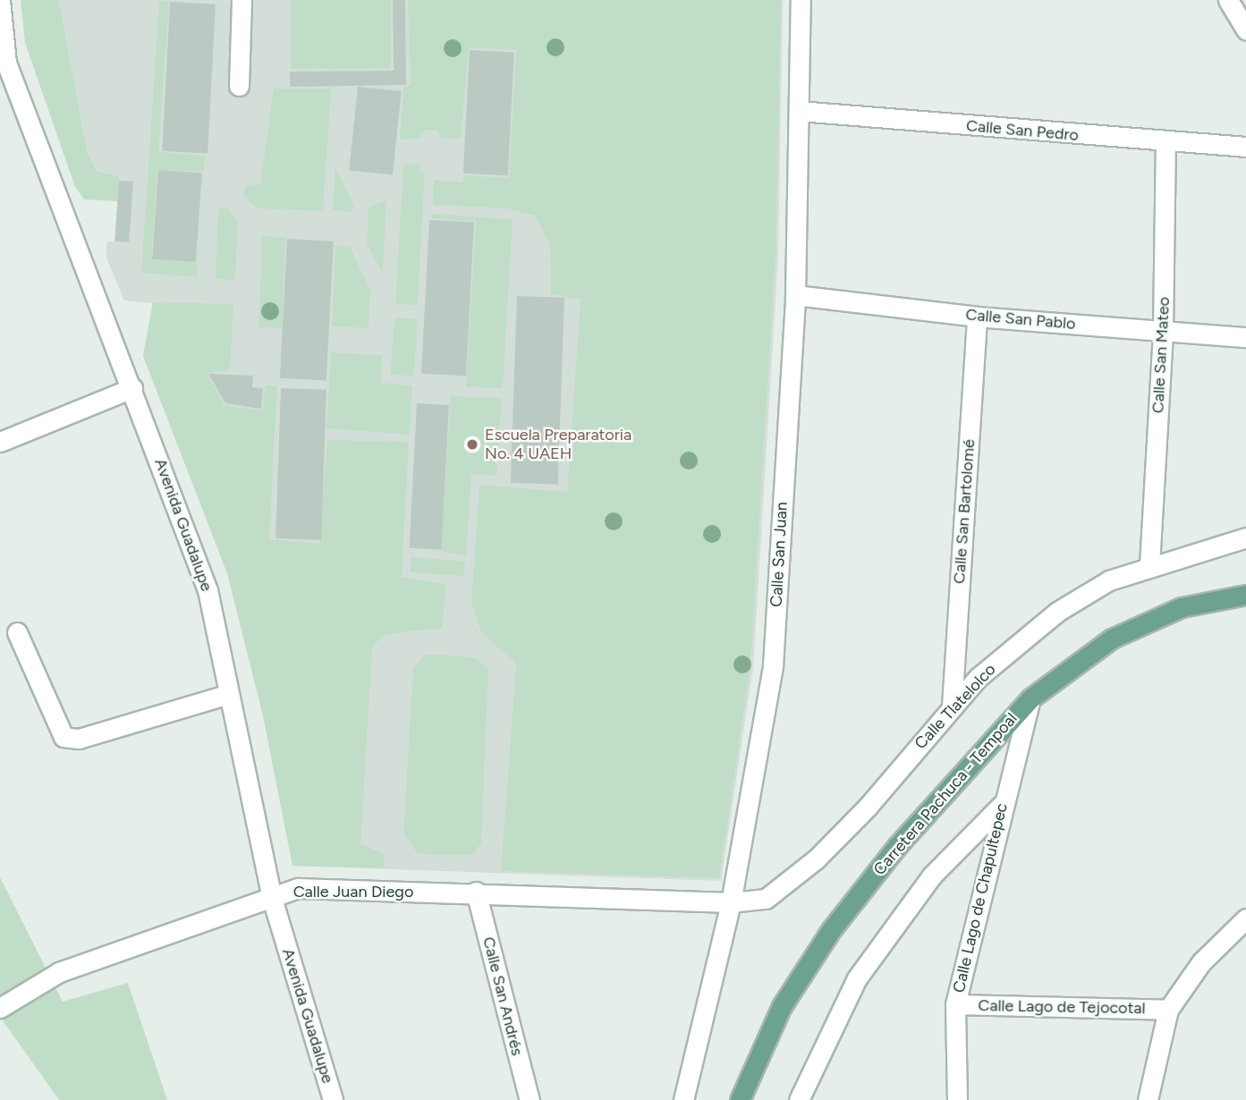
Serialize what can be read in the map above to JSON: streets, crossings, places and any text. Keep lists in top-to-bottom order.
{
  "streets": {
    "main road": ["Carretera Pachuca - Tempoal"],
    "street": [
      "Calle San Pedro",
      "Calle San Pablo",
      "Calle San Mateo",
      "Calle San Bartolomé",
      "Avenida Guadalupe",
      "Calle San Juan",
      "Calle Tlatelolco",
      "Calle Juan Diego",
      "Calle Lago de Chapultepec",
      "Calle San Andrés",
      "Calle Lago de Tejocotal"
    ]
  },
  "crossings": [
    ["Calle San Pedro", "Calle San Mateo"],
    ["Calle San Pedro", "Calle San Juan"],
    ["Calle San Pablo", "Calle San Mateo"],
    ["Calle San Pablo", "Calle San Bartolomé"],
    ["Calle San Pablo", "Calle San Juan"],
    ["Calle San Mateo", "Calle Tlatelolco"],
    ["Calle San Bartolomé", "Calle Tlatelolco"],
    ["Avenida Guadalupe", "Calle Juan Diego"],
    ["Calle San Juan", "Calle Tlatelolco"],
    ["Calle San Juan", "Calle Juan Diego"],
    ["Calle Tlatelolco", "Calle Juan Diego"],
    ["Carretera Pachuca - Tempoal", "Calle Lago de Chapultepec"],
    ["Calle Juan Diego", "Calle San Andrés"],
    ["Calle Lago de Chapultepec", "Calle Lago de Tejocotal"]
  ],
  "places": ["Escuela Preparatoria No. 4 UAEH"]
}
